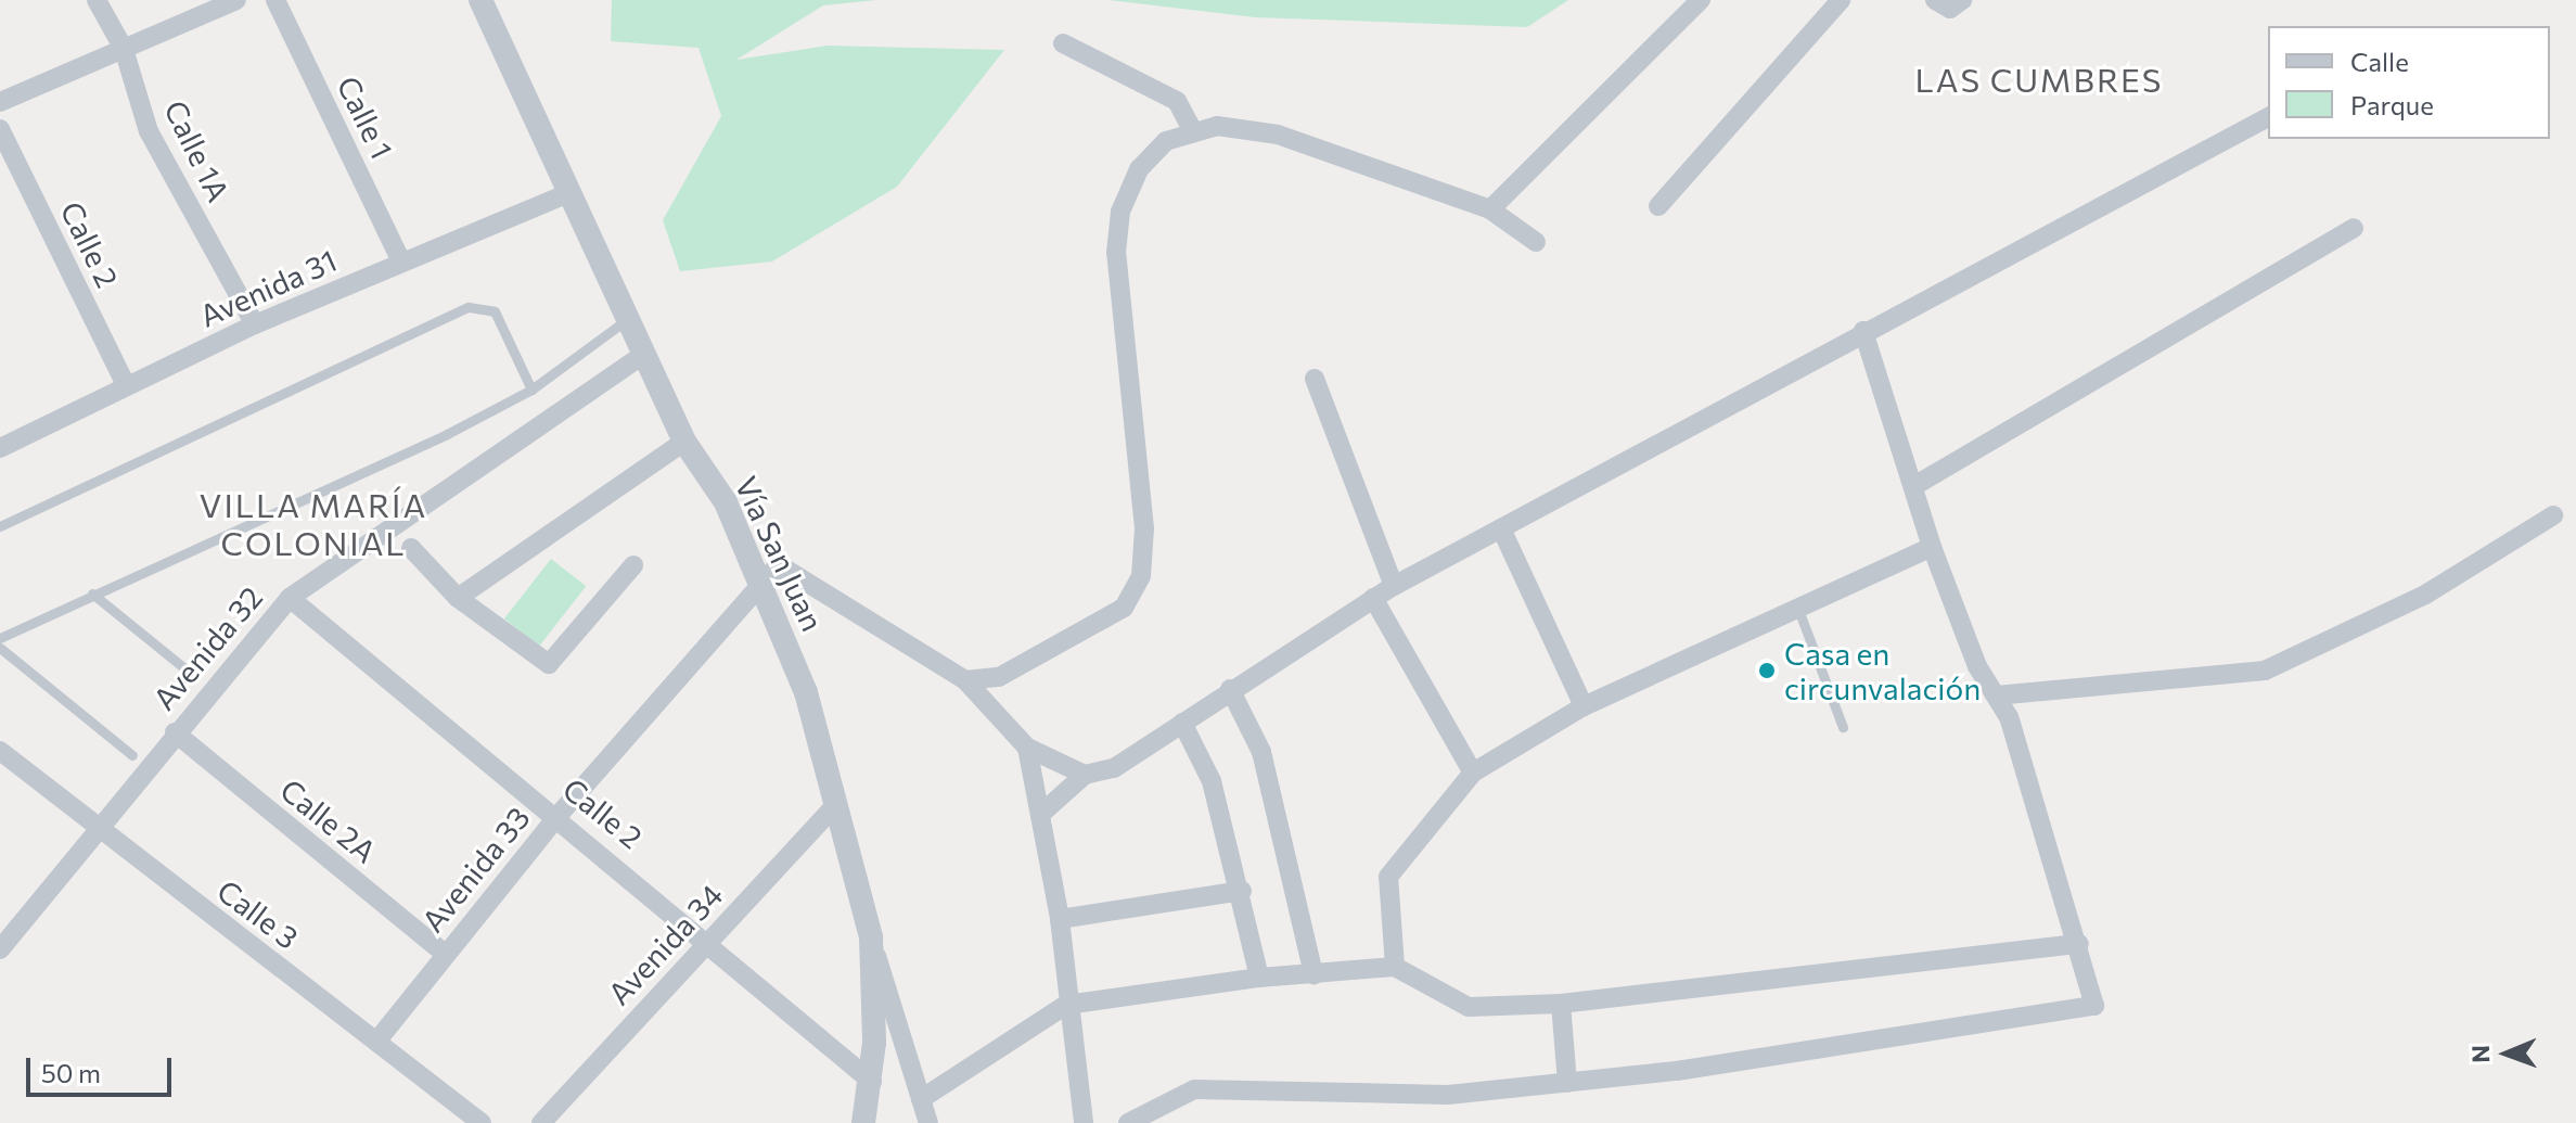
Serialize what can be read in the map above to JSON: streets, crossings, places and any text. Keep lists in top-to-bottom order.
{
  "streets": {
    "street": [
      "Calle 1",
      "Calle 1A",
      "Calle 2",
      "Avenida 31",
      "Vía San Juan",
      "Avenida 32",
      "Calle 2A",
      "Avenida 33",
      "Calle 3",
      "Avenida 34"
    ]
  },
  "crossings": [
    ["Calle 1", "Avenida 31"],
    ["Calle 1A", "Avenida 31"],
    ["Calle 2", "Avenida 31"],
    ["Calle 2", "Vía San Juan"],
    ["Calle 2", "Avenida 32"],
    ["Calle 2", "Avenida 33"],
    ["Calle 2", "Avenida 34"],
    ["Avenida 31", "Vía San Juan"],
    ["Vía San Juan", "Avenida 32"],
    ["Vía San Juan", "Avenida 33"],
    ["Vía San Juan", "Avenida 34"],
    ["Avenida 32", "Calle 2A"],
    ["Avenida 32", "Calle 3"],
    ["Calle 2A", "Avenida 33"],
    ["Avenida 33", "Calle 3"]
  ],
  "districts": ["LAS CUMBRES", "VILLA MARÍA COLONIAL"],
  "places": ["Casa en circunvalación"],
  "legend": ["Calle", "Parque"],
  "scale_bar": "50 m",
  "north": "left"
}
